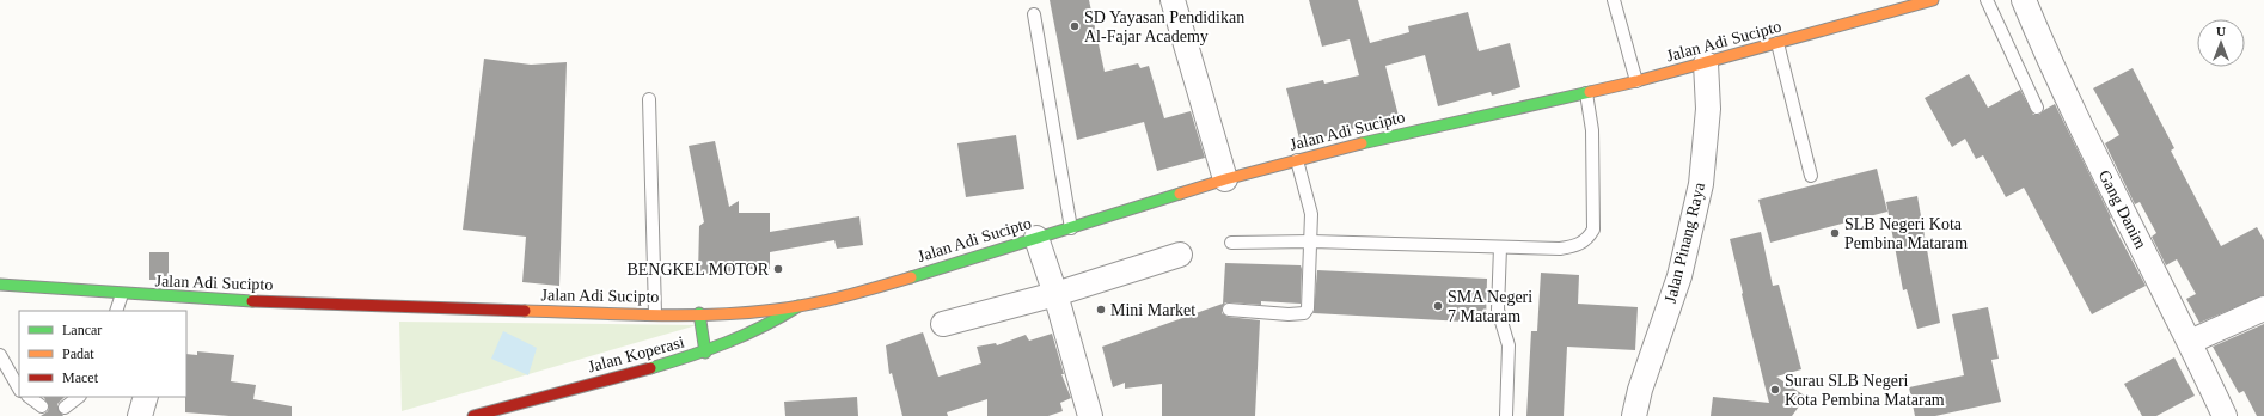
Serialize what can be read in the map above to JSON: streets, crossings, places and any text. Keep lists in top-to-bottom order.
{
  "streets": {
    "main road": ["Jalan Adi Sucipto", "Jalan Koperasi"],
    "street": ["Gang Danim", "Jalan Pinang Raya"]
  },
  "crossings": [
    ["Jalan Adi Sucipto", "Jalan Pinang Raya"],
    ["Jalan Adi Sucipto", "Jalan Koperasi"]
  ],
  "places": [
    "SD Yayasan Pendidikan Al-Fajar Academy",
    "SLB Negeri Kota Pembina Mataram",
    "BENGKEL MOTOR",
    "SMA Negeri 7 Mataram",
    "Mini Market",
    "Surau SLB Negeri Kota Pembina Mataram"
  ],
  "legend": ["Lancar", "Padat", "Macet"],
  "north": "top"
}
